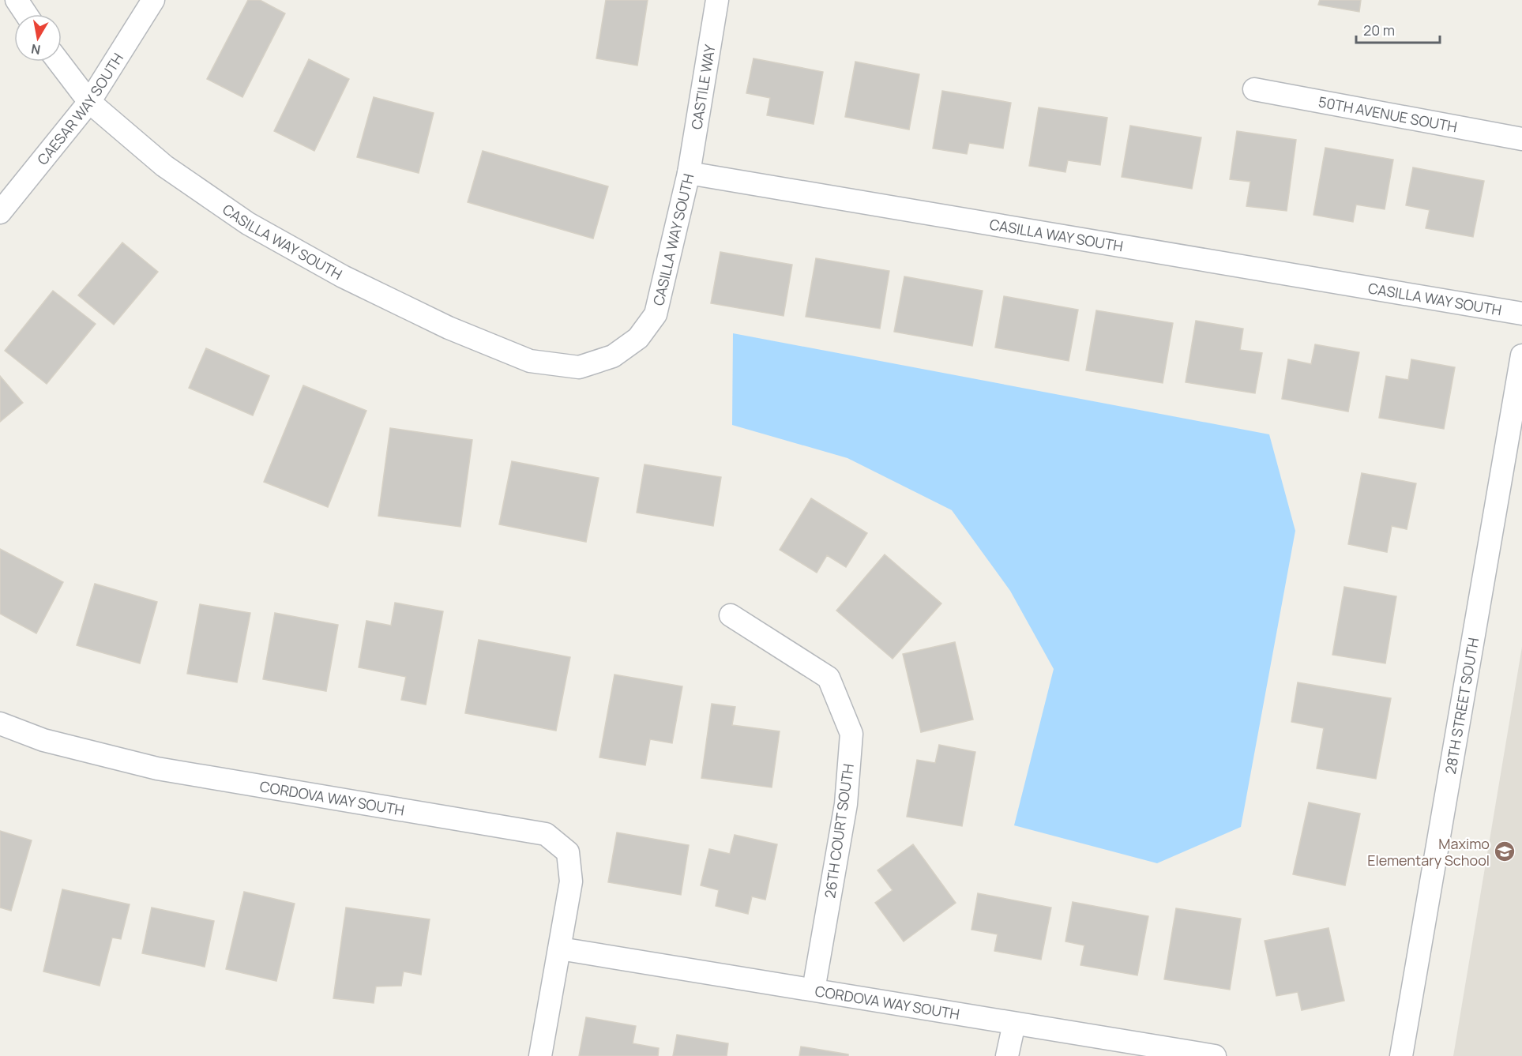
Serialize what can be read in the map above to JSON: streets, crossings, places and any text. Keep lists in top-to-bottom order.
{
  "streets": {
    "street": [
      "CASTILE WAY",
      "CAESAR WAY SOUTH",
      "50TH AVENUE SOUTH",
      "CASILLA WAY SOUTH",
      "28TH STREET SOUTH",
      "CORDOVA WAY SOUTH",
      "26TH COURT SOUTH"
    ]
  },
  "crossings": [
    ["CASTILE WAY", "CASILLA WAY SOUTH"],
    ["CAESAR WAY SOUTH", "CASILLA WAY SOUTH"],
    ["CORDOVA WAY SOUTH", "26TH COURT SOUTH"]
  ],
  "places": {
    "school or university": ["Maximo Elementary School"]
  },
  "scale_bar": "20 m",
  "north": "bottom"
}
